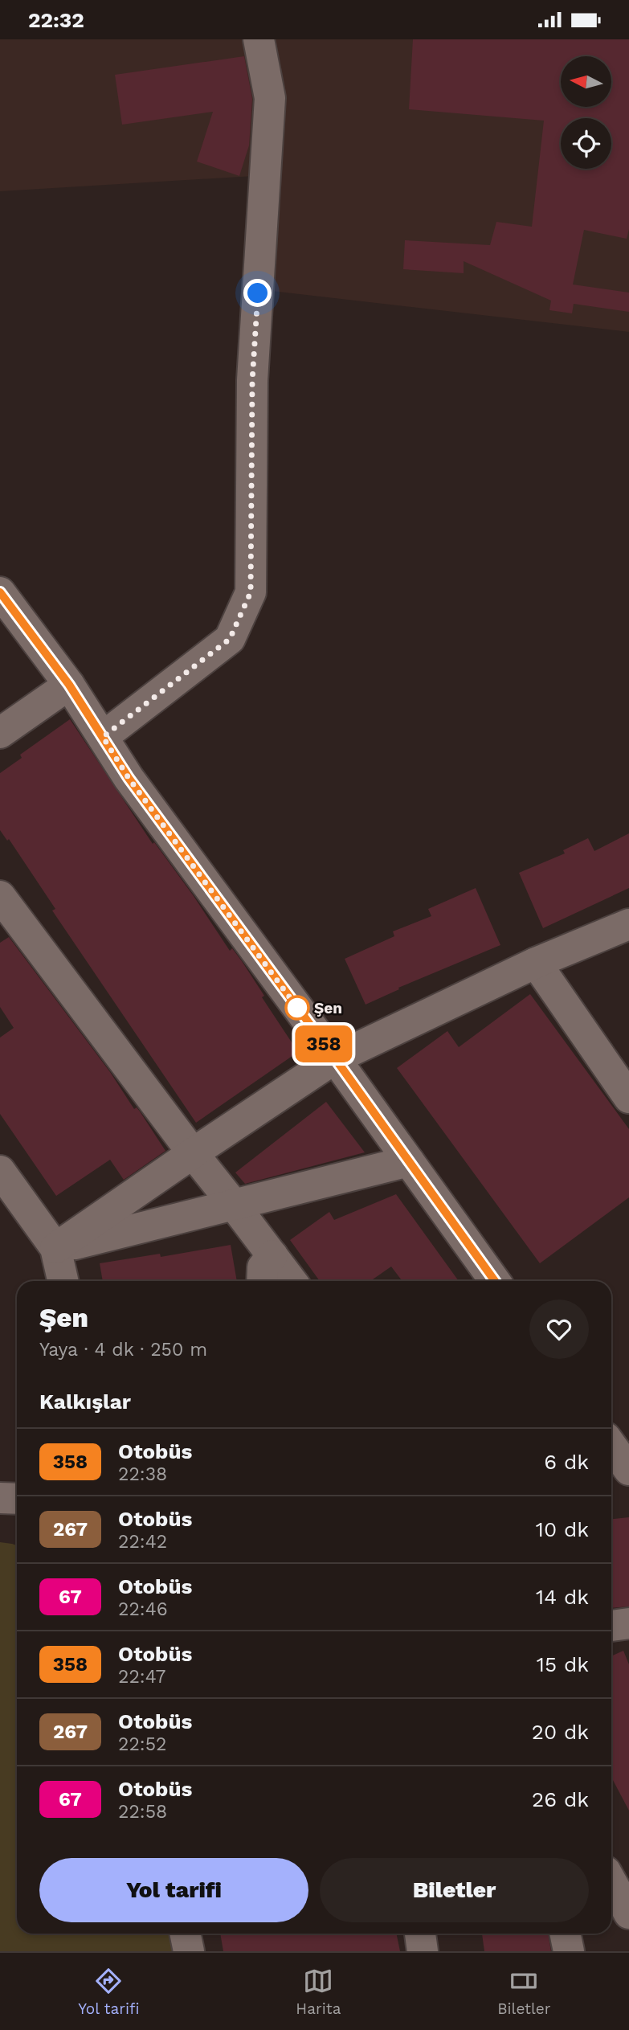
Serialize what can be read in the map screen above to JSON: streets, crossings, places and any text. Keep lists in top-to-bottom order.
{
  "places": ["Şen"],
  "lines": ["bus line 358"],
  "north": "left",
  "page": {
    "status": "22:32",
    "on_map": "358",
    "heading": [
      ["Şen", "Yaya · 4 dk · 250 m"],
      "Kalkışlar"
    ],
    "list": [
      {
        "mark": "358",
        "name": "Otobüs",
        "note": "22:38",
        "value": "6 dk"
      },
      {
        "mark": "267",
        "name": "Otobüs",
        "note": "22:42",
        "value": "10 dk"
      },
      {
        "mark": "67",
        "name": "Otobüs",
        "note": "22:46",
        "value": "14 dk"
      },
      {
        "mark": "358",
        "name": "Otobüs",
        "note": "22:47",
        "value": "15 dk"
      },
      {
        "mark": "267",
        "name": "Otobüs",
        "note": "22:52",
        "value": "20 dk"
      },
      {
        "mark": "67",
        "name": "Otobüs",
        "note": "22:58",
        "value": "26 dk"
      }
    ],
    "buttons": ["Yol tarifi", "Biletler"],
    "tabs": ["Yol tarifi", "Harita", "Biletler"]
  }
}
